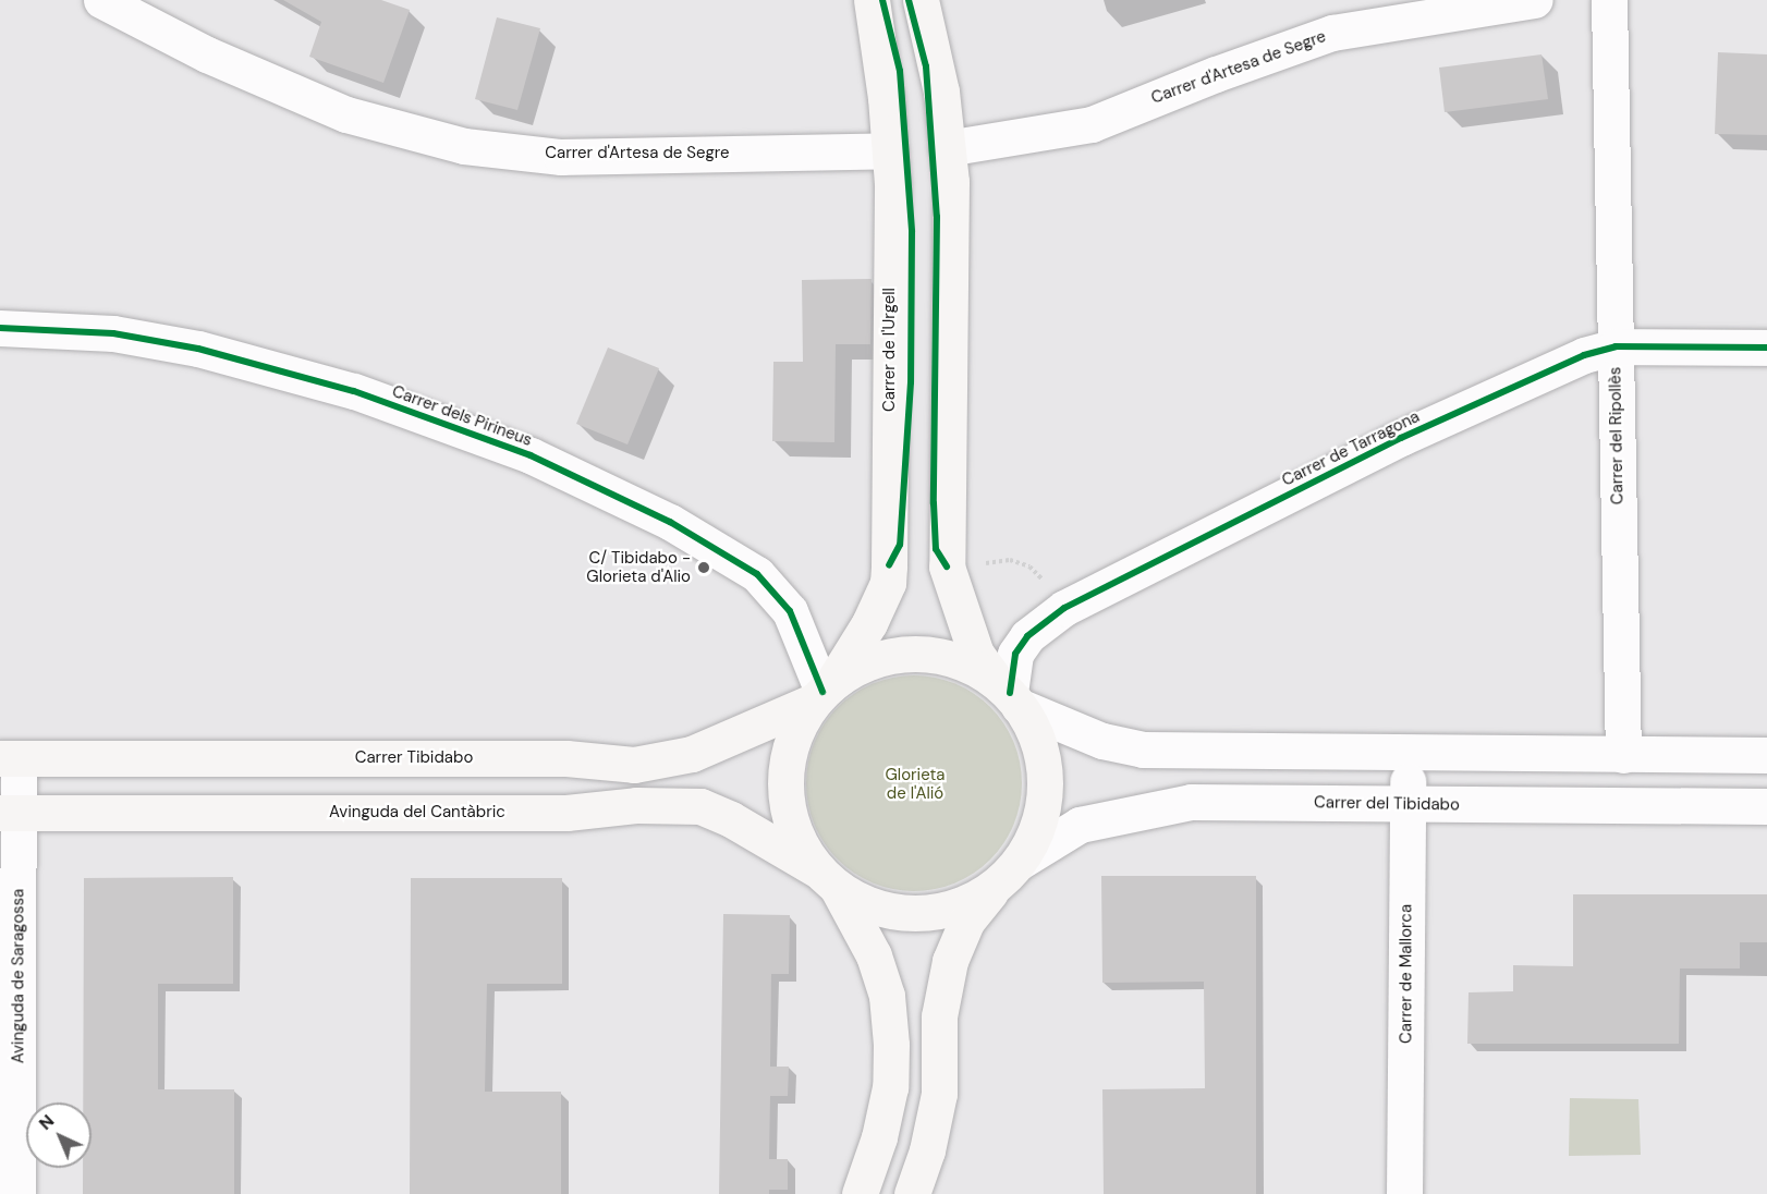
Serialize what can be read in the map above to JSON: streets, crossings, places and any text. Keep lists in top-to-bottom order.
{
  "streets": {
    "street": [
      "Carrer d'Artesa de Segre",
      "Carrer de l'Urgell",
      "Carrer dels Pirineus",
      "Carrer del Ripollès",
      "Carrer de Tarragona",
      "Carrer Tibidabo",
      "Carrer del Tibidabo",
      "Avinguda del Cantàbric",
      "Carrer de Mallorca",
      "Avinguda de Saragossa"
    ]
  },
  "crossings": [
    ["Carrer d'Artesa de Segre", "Carrer de l'Urgell"],
    ["Carrer de l'Urgell", "Carrer dels Pirineus"],
    ["Carrer de l'Urgell", "Carrer Tibidabo"],
    ["Carrer dels Pirineus", "Carrer Tibidabo"],
    ["Carrer del Ripollès", "Carrer de Tarragona"],
    ["Carrer Tibidabo", "Avinguda de Saragossa"],
    ["Carrer del Tibidabo", "Carrer de Mallorca"],
    ["Avinguda del Cantàbric", "Avinguda de Saragossa"]
  ],
  "parks": ["Glorieta de l'Alió"],
  "places": ["C/ Tibidabo - Glorieta d'Alio"],
  "north": "top left"
}
